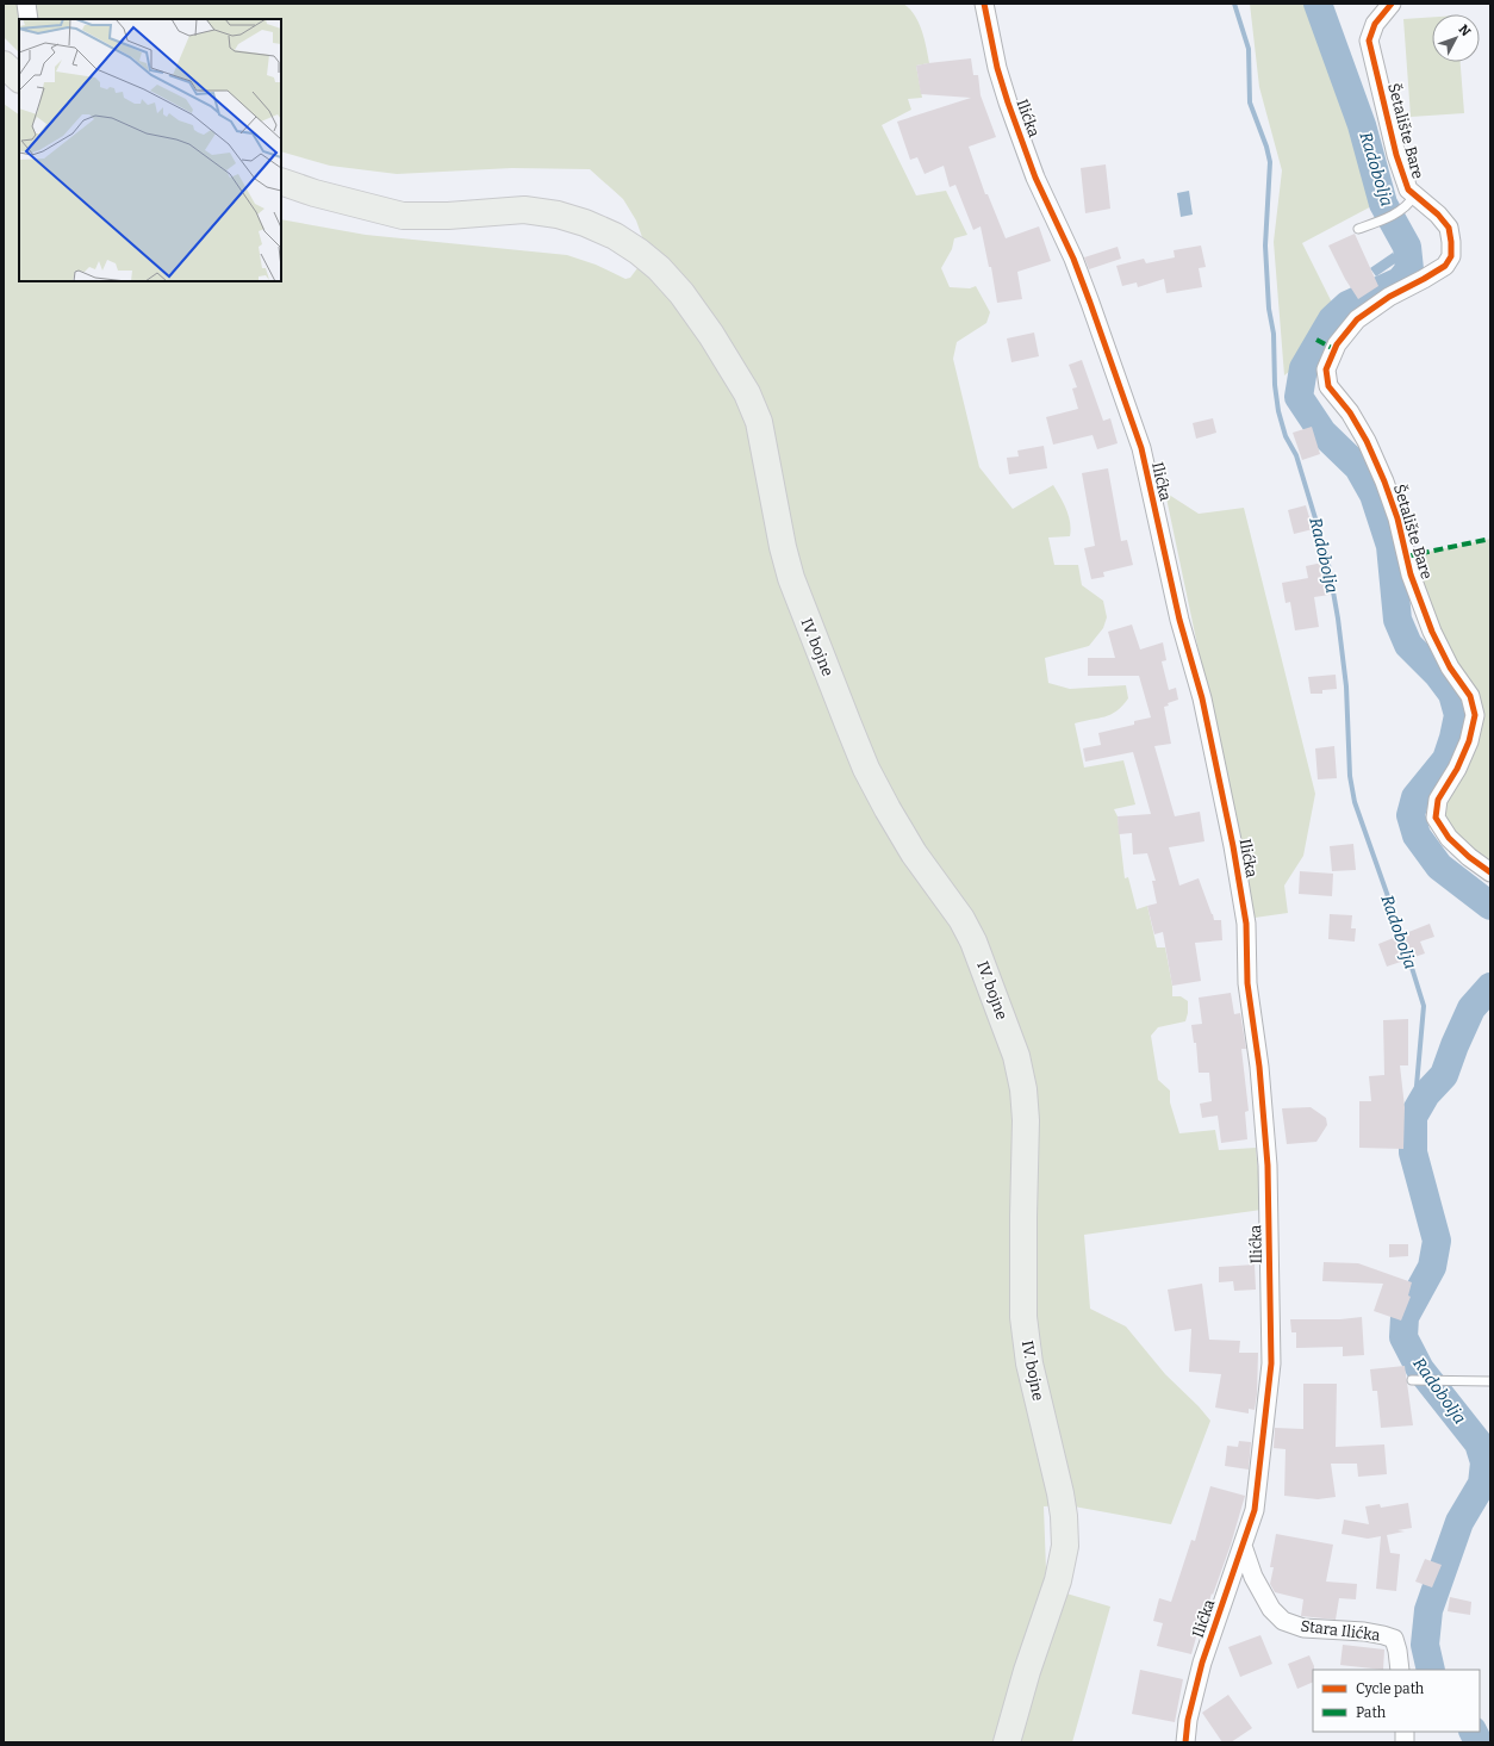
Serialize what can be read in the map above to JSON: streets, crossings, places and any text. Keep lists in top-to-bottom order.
{
  "streets": {
    "main road": ["IV. bojne"],
    "street": ["Ilićka", "Šetalište Bare", "Stara Ilićka"]
  },
  "crossings": [
    ["Ilićka", "Stara Ilićka"]
  ],
  "water": ["Radobolja"],
  "legend": ["Cycle path", "Path"],
  "north": "top right"
}
